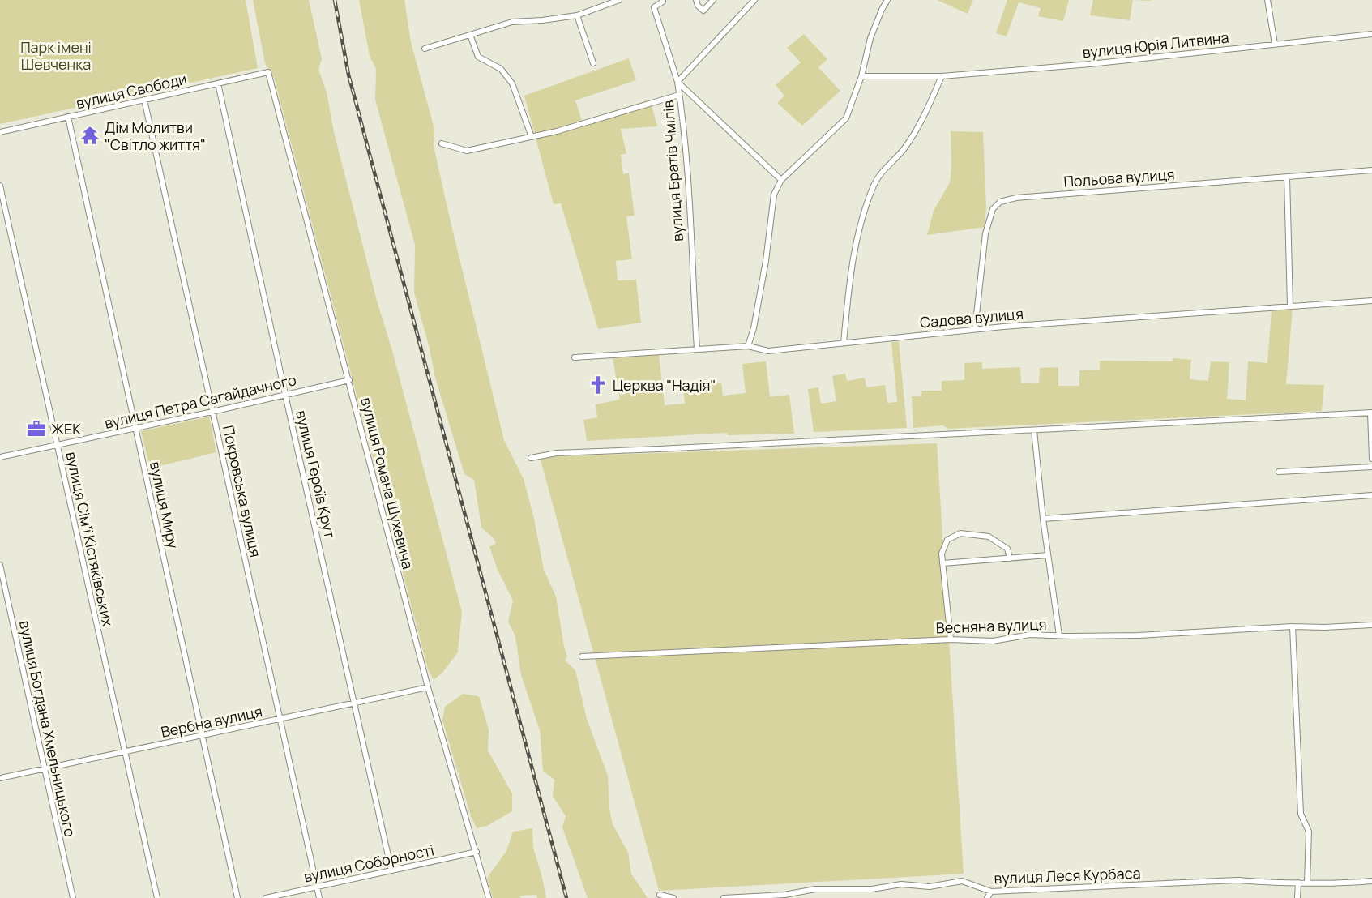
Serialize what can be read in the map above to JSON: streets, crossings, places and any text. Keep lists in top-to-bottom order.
{
  "streets": {
    "street": [
      "вулиця Юрія Литвина",
      "вулиця Свободи",
      "вулиця Братів Чмілів",
      "Польова вулиця",
      "Садова вулиця",
      "вулиця Петра Сагайдачного",
      "вулиця Героїв Крут",
      "вулиця Романа Шухевича",
      "Покровська вулиця",
      "вулиця Миру",
      "вулиця Сімʼї Кістяківських",
      "Весняна вулиця",
      "Вербна вулиця",
      "вулиця Богдана Хмельницького",
      "вулиця Соборності",
      "вулиця Леся Курбаса"
    ]
  },
  "crossings": [
    ["вулиця Свободи", "вулиця Героїв Крут"],
    ["вулиця Свободи", "вулиця Романа Шухевича"],
    ["вулиця Свободи", "Покровська вулиця"],
    ["вулиця Свободи", "вулиця Миру"],
    ["вулиця Братів Чмілів", "Садова вулиця"],
    ["Польова вулиця", "Садова вулиця"],
    ["вулиця Петра Сагайдачного", "вулиця Героїв Крут"],
    ["вулиця Петра Сагайдачного", "вулиця Романа Шухевича"],
    ["вулиця Петра Сагайдачного", "Покровська вулиця"],
    ["вулиця Петра Сагайдачного", "вулиця Миру"],
    ["вулиця Петра Сагайдачного", "вулиця Сімʼї Кістяківських"],
    ["вулиця Героїв Крут", "Вербна вулиця"],
    ["вулиця Героїв Крут", "вулиця Соборності"],
    ["вулиця Романа Шухевича", "Вербна вулиця"],
    ["вулиця Романа Шухевича", "вулиця Соборності"],
    ["Покровська вулиця", "Вербна вулиця"],
    ["Покровська вулиця", "вулиця Соборності"],
    ["вулиця Миру", "Вербна вулиця"],
    ["вулиця Сімʼї Кістяківських", "Вербна вулиця"],
    ["Вербна вулиця", "вулиця Богдана Хмельницького"]
  ],
  "parks": ["Парк імені Шевченка"],
  "places": {
    "temple": ["Дім Молитви \"Світло життя\""],
    "church": ["Церква \"Надія\""],
    "office": ["ЖЕК"]
  }
}
